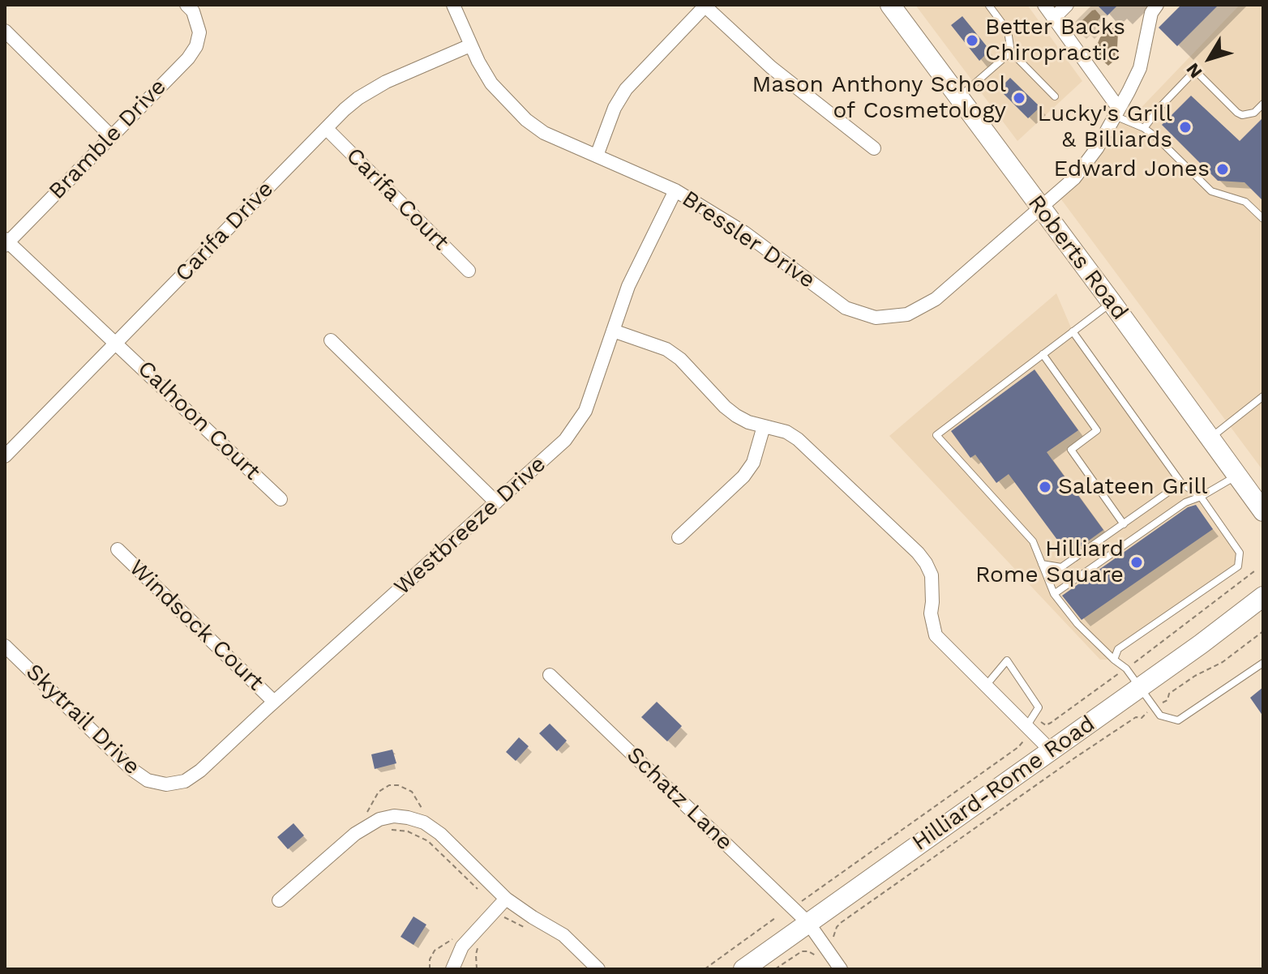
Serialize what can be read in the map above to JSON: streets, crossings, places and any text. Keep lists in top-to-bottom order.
{
  "streets": {
    "main road": ["Roberts Road", "Hilliard-Rome Road"],
    "street": [
      "Bramble Drive",
      "Carifa Court",
      "Carifa Drive",
      "Bressler Drive",
      "Calhoon Court",
      "Westbreeze Drive",
      "Windsock Court",
      "Skytrail Drive",
      "Schatz Lane"
    ]
  },
  "crossings": [
    ["Bramble Drive", "Calhoon Court"],
    ["Carifa Court", "Carifa Drive"],
    ["Carifa Drive", "Bressler Drive"],
    ["Carifa Drive", "Calhoon Court"],
    ["Bressler Drive", "Roberts Road"],
    ["Bressler Drive", "Westbreeze Drive"],
    ["Westbreeze Drive", "Windsock Court"],
    ["Westbreeze Drive", "Skytrail Drive"],
    ["Hilliard-Rome Road", "Schatz Lane"]
  ],
  "places": [
    "Better Backs Chiropractic",
    "Mason Anthony School of Cosmetology",
    "Lucky's Grill & Billiards",
    "Edward Jones",
    "Salateen Grill",
    "Hilliard Rome Square"
  ],
  "north": "bottom left"
}
